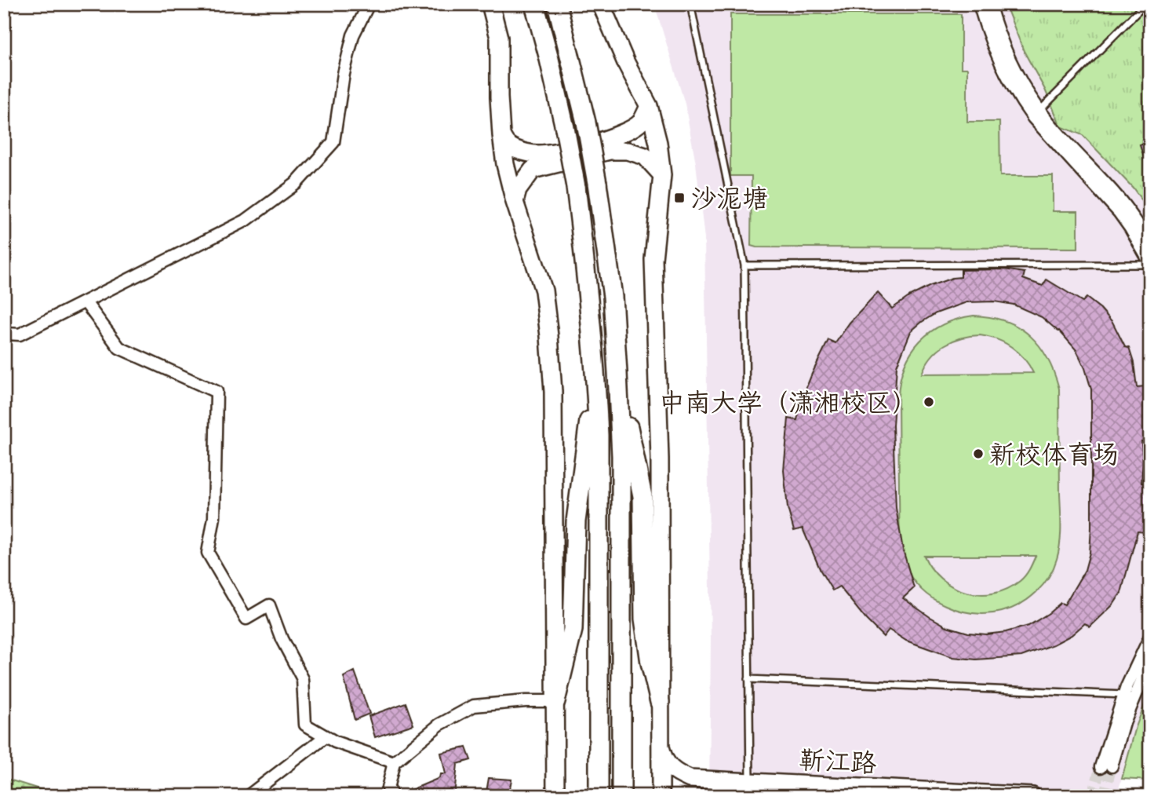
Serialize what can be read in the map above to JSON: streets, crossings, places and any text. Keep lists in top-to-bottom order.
{
  "streets": {
    "main road": ["靳江路"]
  },
  "places": {
    "transit": ["沙泥塘"],
    "other": ["中南大学（潇湘校区）", "新校体育场"]
  }
}
